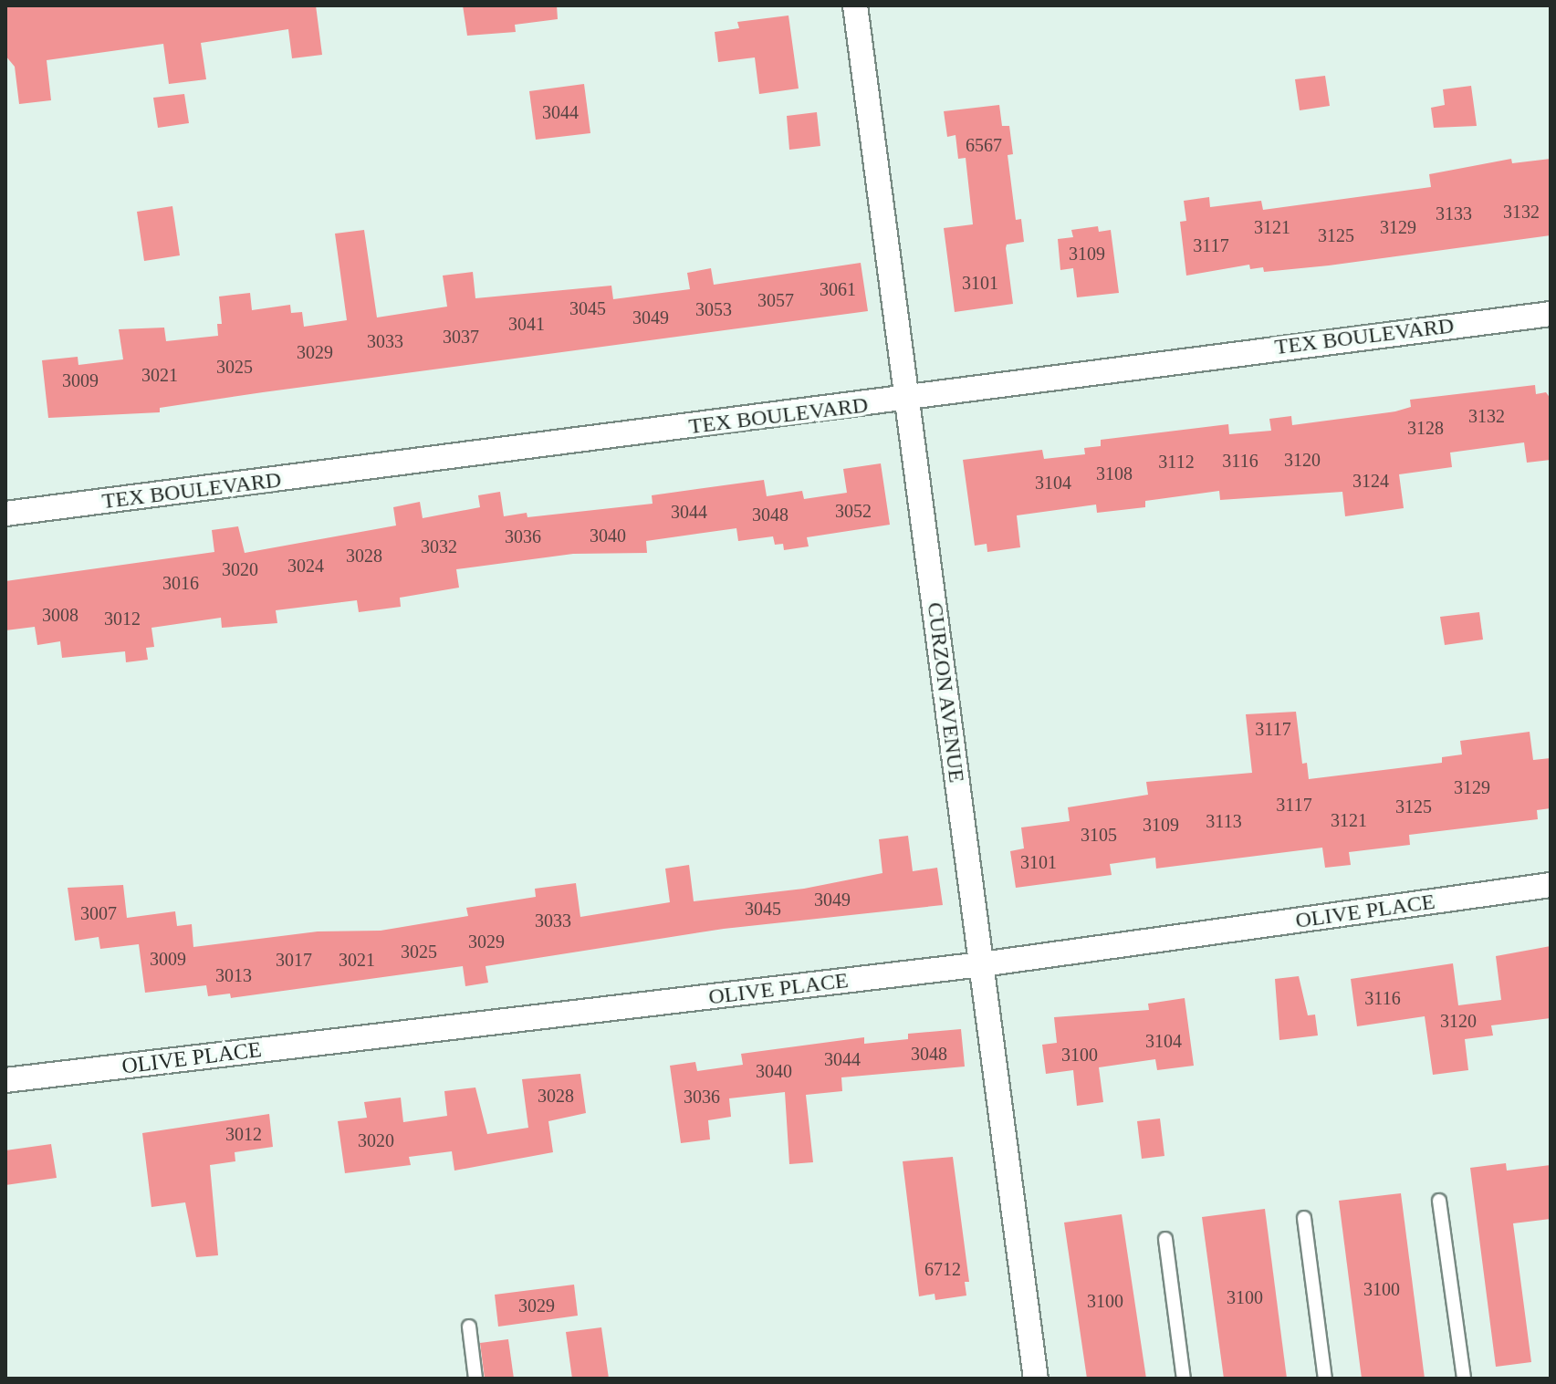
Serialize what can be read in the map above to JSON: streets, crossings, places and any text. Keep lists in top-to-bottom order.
{
  "streets": {
    "street": ["TEX BOULEVARD", "CURZON AVENUE", "OLIVE PLACE"]
  },
  "crossings": [
    ["TEX BOULEVARD", "CURZON AVENUE"],
    ["CURZON AVENUE", "OLIVE PLACE"]
  ],
  "house_numbers": [
    "3044",
    "6567",
    "3132",
    "3133",
    "3121",
    "3129",
    "3125",
    "3117",
    "3109",
    "3101",
    "3061",
    "3057",
    "3045",
    "3053",
    "3049",
    "3041",
    "3037",
    "3033",
    "3029",
    "3025",
    "3021",
    "3009",
    "3132",
    "3128",
    "3120",
    "3116",
    "3112",
    "3108",
    "3124",
    "3104",
    "3052",
    "3044",
    "3048",
    "3040",
    "3036",
    "3032",
    "3028",
    "3024",
    "3020",
    "3016",
    "3008",
    "3012",
    "3117",
    "3129",
    "3117",
    "3125",
    "3121",
    "3113",
    "3109",
    "3105",
    "3101",
    "3049",
    "3045",
    "3007",
    "3033",
    "3029",
    "3025",
    "3009",
    "3017",
    "3021",
    "3013",
    "3116",
    "3120",
    "3104",
    "3048",
    "3100",
    "3044",
    "3040",
    "3028",
    "3036",
    "3012",
    "3020",
    "6712",
    "3100",
    "3100",
    "3100",
    "3029"
  ]
}
